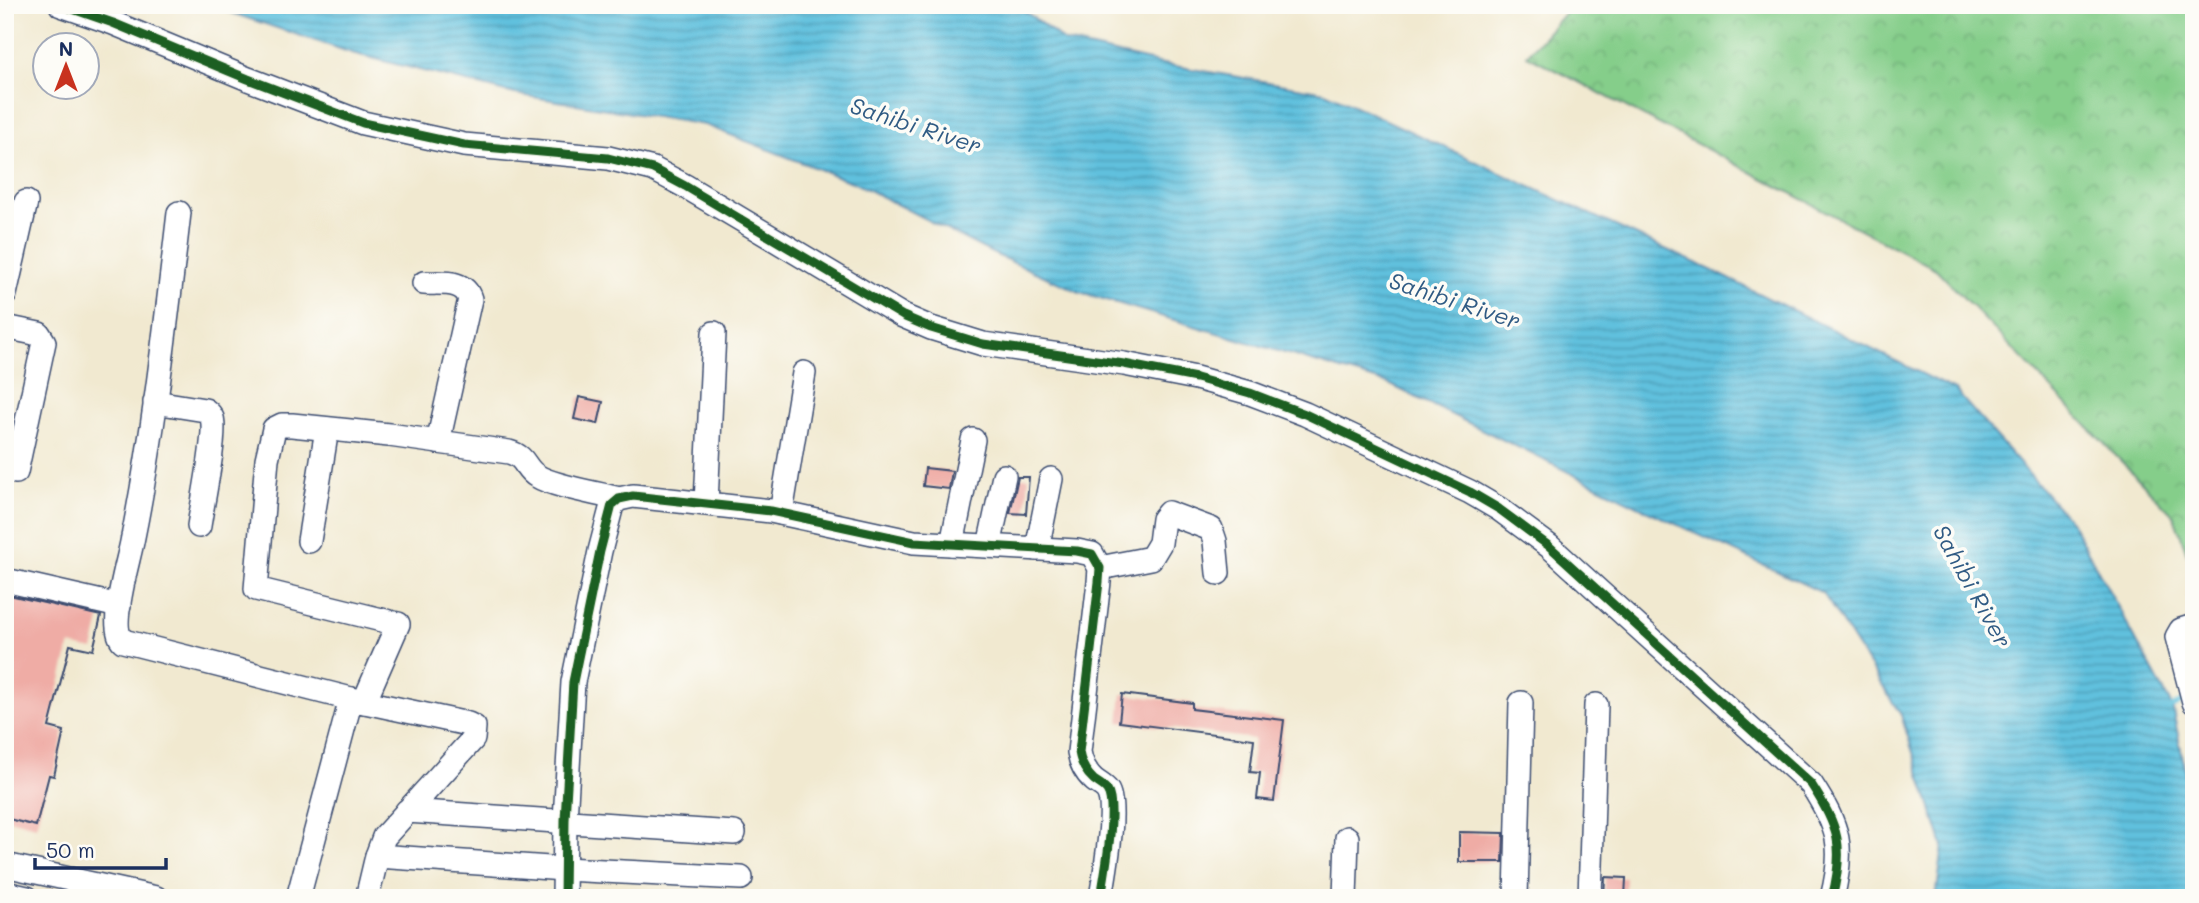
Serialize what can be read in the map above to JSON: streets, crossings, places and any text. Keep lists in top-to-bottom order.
{
  "water": ["Sahibi River"],
  "scale_bar": "50 m",
  "north": "top"
}
